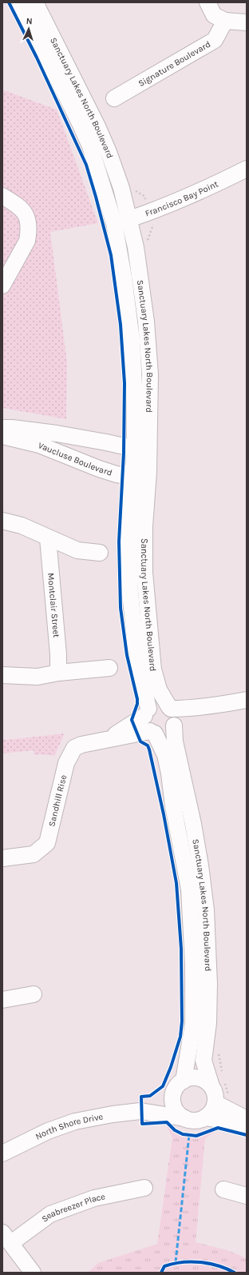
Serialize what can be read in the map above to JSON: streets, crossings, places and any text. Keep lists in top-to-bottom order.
{
  "streets": {
    "street": [
      "Signature Boulevard",
      "Sanctuary Lakes North Boulevard",
      "Francisco Bay Point",
      "Vaucluse Boulevard",
      "Montclair Street",
      "Sandhill Rise",
      "North Shore Drive",
      "Seabreezer Place"
    ]
  },
  "crossings": [
    ["Sanctuary Lakes North Boulevard", "Francisco Bay Point"],
    ["Sanctuary Lakes North Boulevard", "Vaucluse Boulevard"],
    ["Sanctuary Lakes North Boulevard", "Sandhill Rise"],
    ["Sanctuary Lakes North Boulevard", "North Shore Drive"]
  ],
  "north": "top"
}
